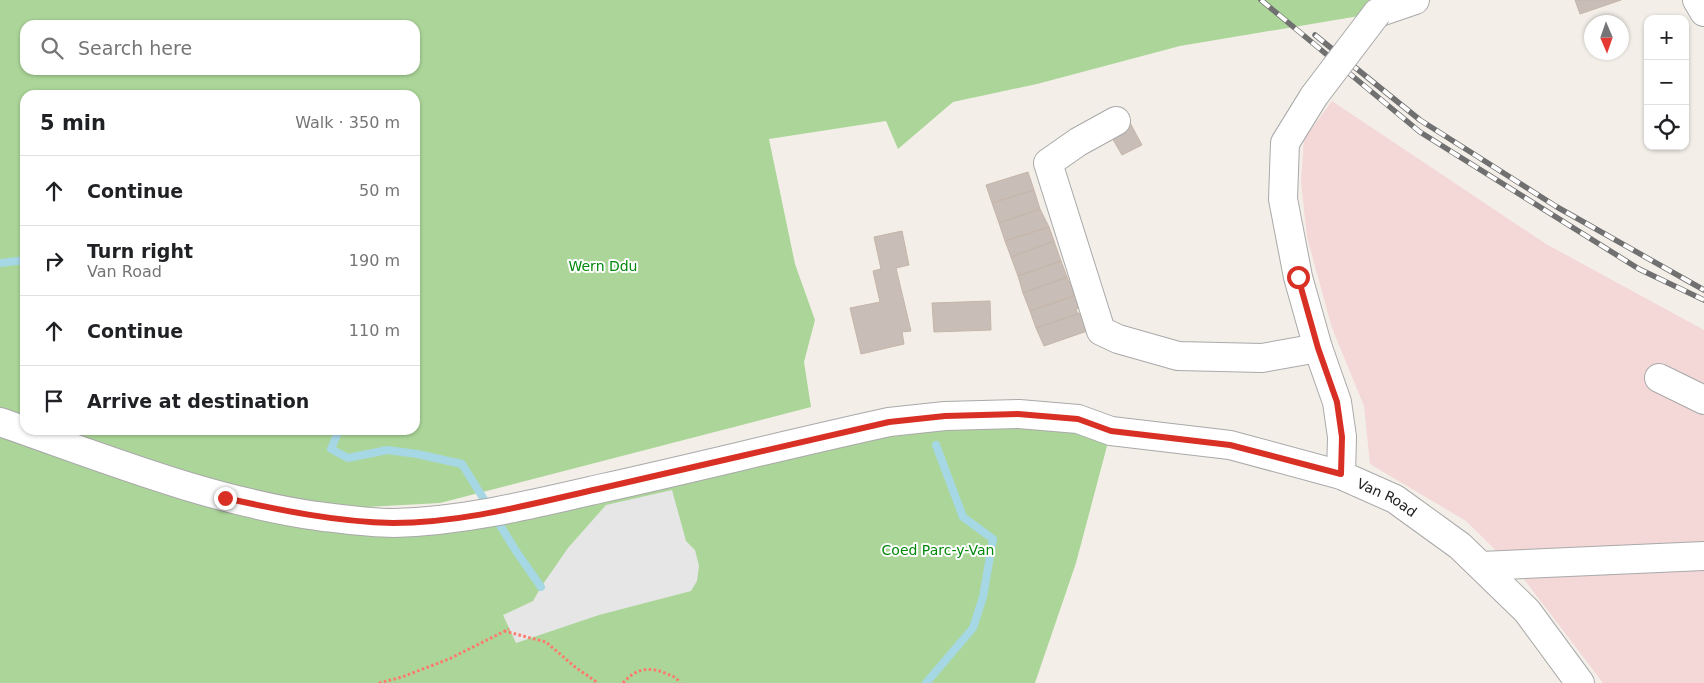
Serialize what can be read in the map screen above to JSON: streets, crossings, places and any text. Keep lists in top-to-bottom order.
{
  "streets": {
    "street": ["Van Road"]
  },
  "parks": ["Wern Ddu", "Coed Parc-y-Van"],
  "north": "bottom",
  "page": {
    "map_buttons": ["+", "−"],
    "search": "Search here",
    "heading": ["5 min", "Walk · 350 m"],
    "list": [
      ["Continue", "50 m"],
      ["Turn right", "Van Road", "190 m"],
      ["Continue", "110 m"],
      "Arrive at destination"
    ]
  }
}
